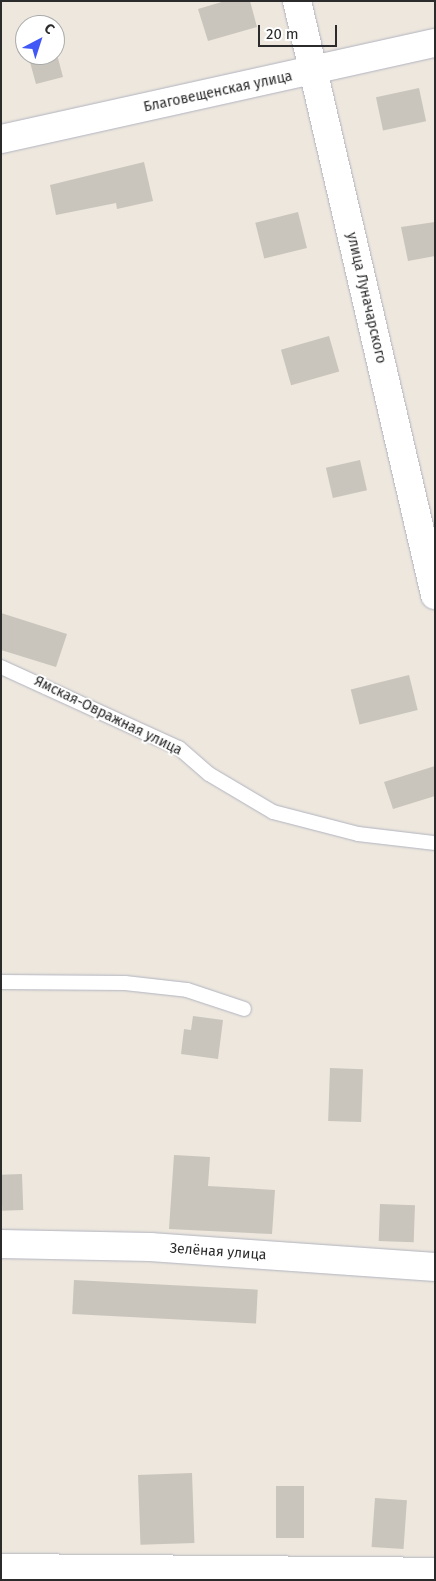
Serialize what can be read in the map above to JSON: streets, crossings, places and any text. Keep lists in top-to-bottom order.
{
  "streets": {
    "street": ["Благовещенская улица", "улица Луначарского", "Зелёная улица"],
    "lane": ["Ямская-Овражная улица"]
  },
  "crossings": [
    ["Благовещенская улица", "улица Луначарского"]
  ],
  "scale_bar": "20 m",
  "north": "top right"
}
